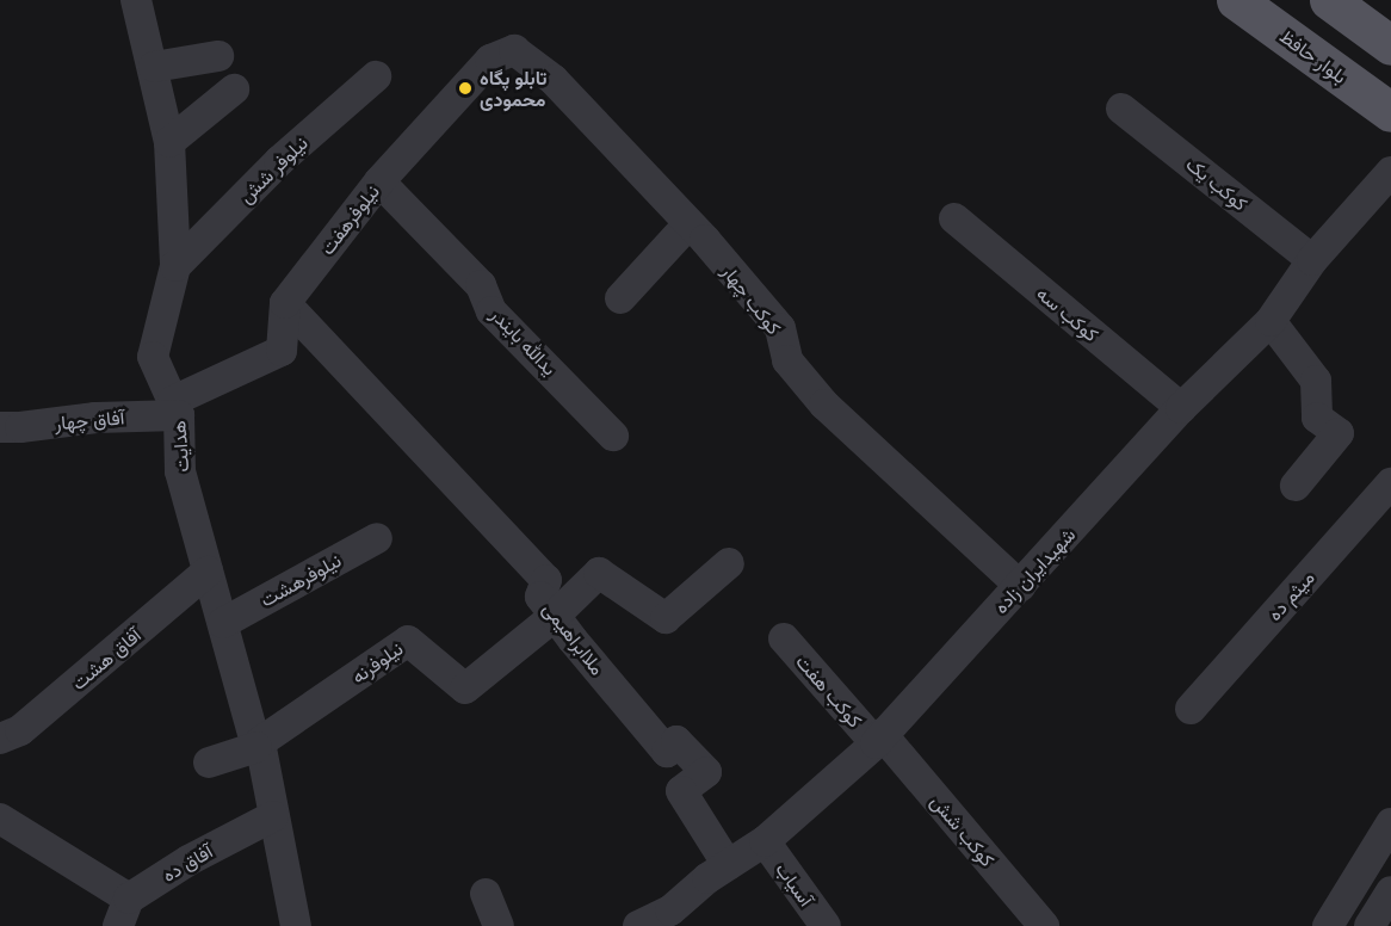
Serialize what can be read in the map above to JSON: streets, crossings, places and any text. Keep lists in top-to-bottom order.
{
  "streets": {
    "main road": ["بلوار حافظ"],
    "street": [
      "نیلوفر شش",
      "کوکب یک",
      "نیلوفرهفت",
      "کوکب چهار",
      "کوکب سه",
      "یدالله بایندر",
      "آفاق چهار",
      "هدایت",
      "شهیدایران زاده",
      "نیلوفرهشت",
      "میثم ده",
      "ملاابراهیمی",
      "آفاق هشت",
      "نیلوفرنه",
      "کوکب هفت",
      "کوکب شش",
      "آفاق ده",
      "آسیاب"
    ]
  },
  "crossings": [
    ["نیلوفر شش", "هدایت"],
    ["کوکب یک", "شهیدایران زاده"],
    ["نیلوفرهفت", "کوکب چهار"],
    ["نیلوفرهفت", "یدالله بایندر"],
    ["نیلوفرهفت", "ملاابراهیمی"],
    ["کوکب چهار", "شهیدایران زاده"],
    ["کوکب سه", "شهیدایران زاده"],
    ["آفاق چهار", "هدایت"],
    ["هدایت", "نیلوفرهشت"],
    ["هدایت", "آفاق هشت"],
    ["هدایت", "نیلوفرنه"],
    ["هدایت", "آفاق ده"],
    ["شهیدایران زاده", "ملاابراهیمی"],
    ["شهیدایران زاده", "کوکب هفت"],
    ["شهیدایران زاده", "کوکب شش"],
    ["شهیدایران زاده", "آسیاب"],
    ["ملاابراهیمی", "نیلوفرنه"],
    ["کوکب هفت", "کوکب شش"]
  ],
  "places": ["تابلو پگاه محمودی"]
}
